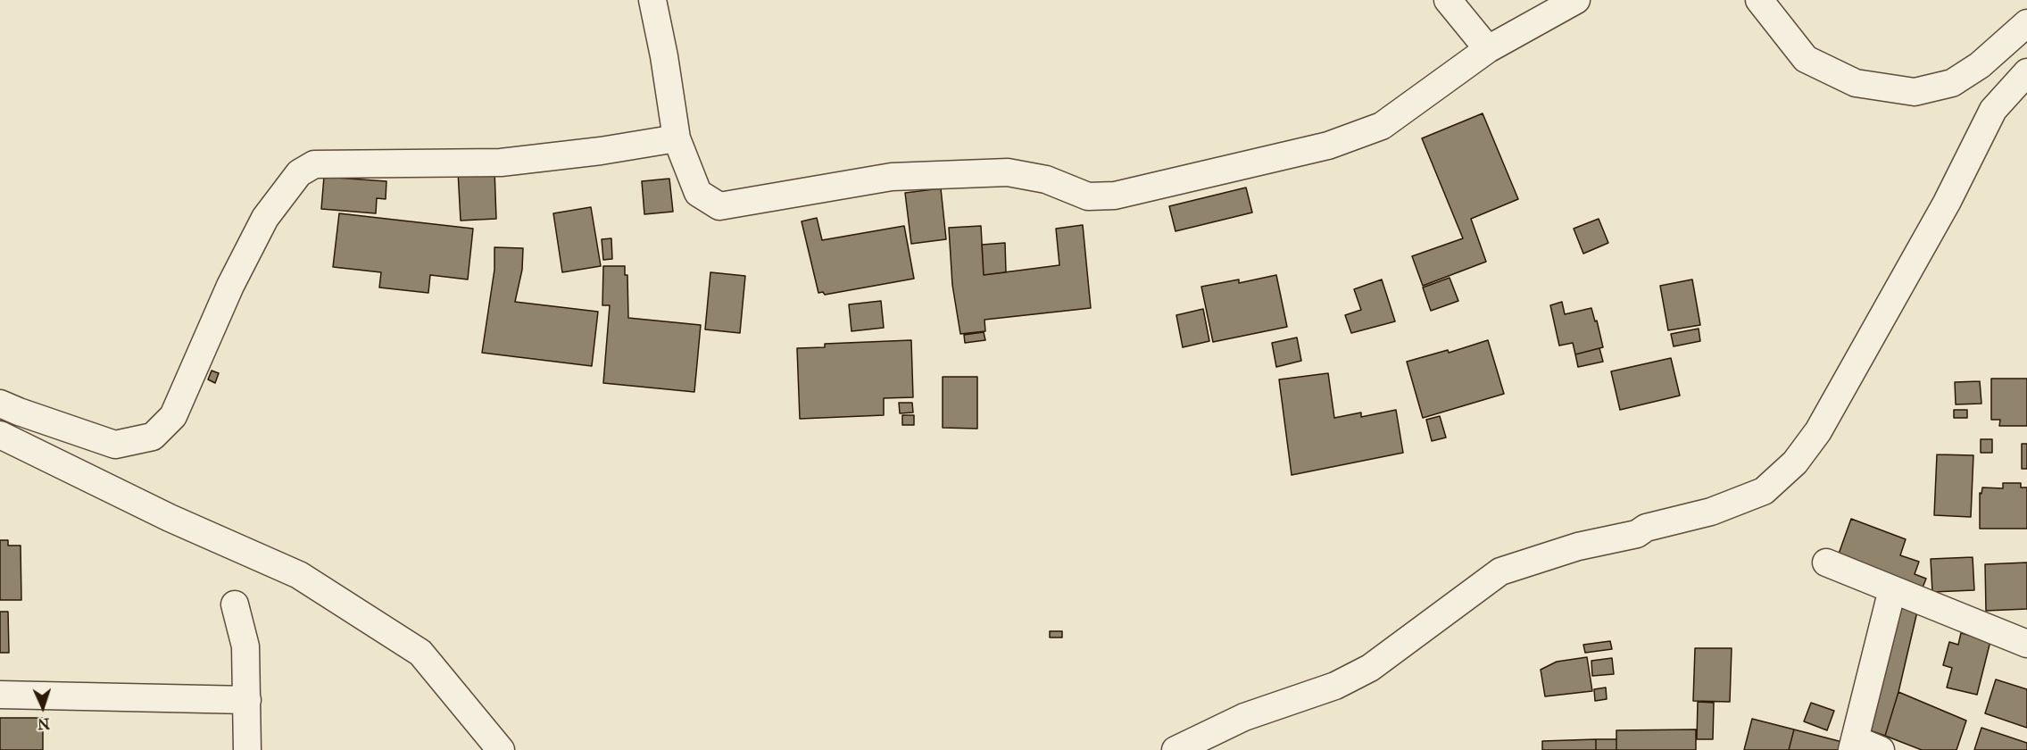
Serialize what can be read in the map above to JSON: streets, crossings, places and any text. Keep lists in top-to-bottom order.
{
  "north": "bottom"
}
